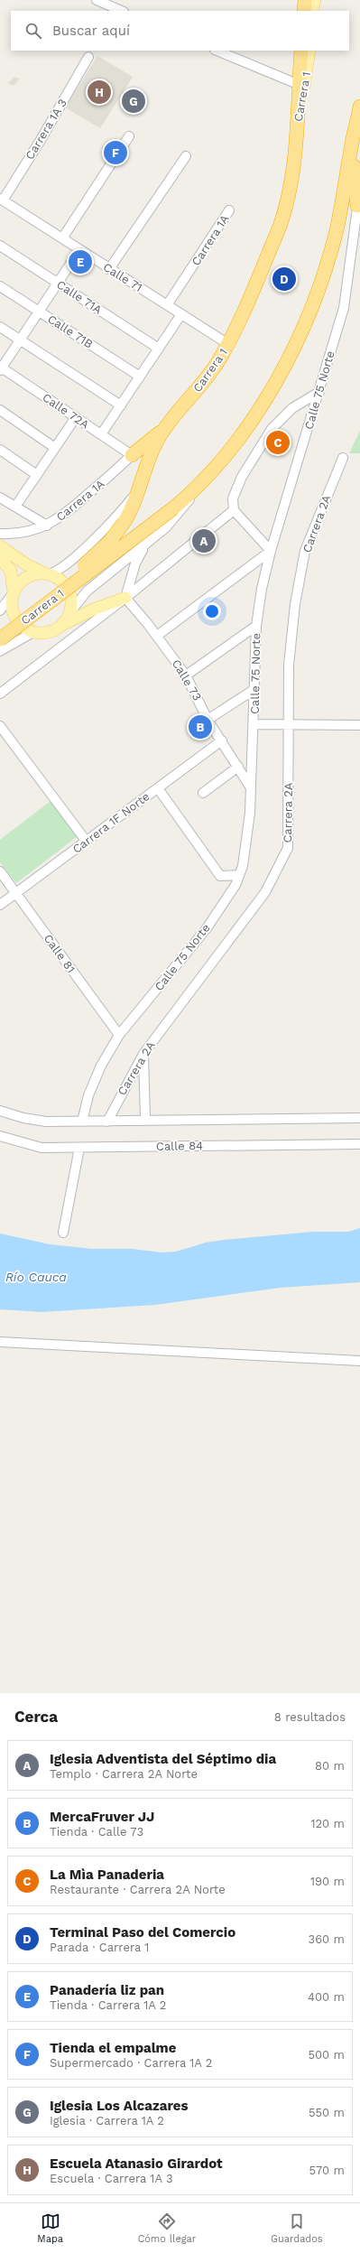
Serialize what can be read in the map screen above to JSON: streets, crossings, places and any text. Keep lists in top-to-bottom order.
{
  "streets": {
    "highway": ["Carrera 1"],
    "street": [
      "Carrera 1A 3",
      "Carrera 1A",
      "Calle 71",
      "Calle 71A",
      "Calle 71B",
      "Calle 75 Norte",
      "Calle 72A",
      "Carrera 2A",
      "Calle 73",
      "Carrera 1F Norte",
      "Calle 81",
      "Calle 84"
    ]
  },
  "crossings": [
    ["Carrera 1", "Calle 71"],
    ["Carrera 1A 3", "Calle 71"],
    ["Carrera 1A", "Calle 71"],
    ["Carrera 1A", "Calle 72A"],
    ["Calle 75 Norte", "Calle 73"],
    ["Calle 75 Norte", "Calle 81"],
    ["Calle 73", "Carrera 1F Norte"],
    ["Carrera 1F Norte", "Calle 81"]
  ],
  "water": ["Río Cauca"],
  "page": {
    "search": "Buscar aquí",
    "pins": [
      "H",
      "G",
      "F",
      "E",
      "D",
      "C",
      "A",
      "B"
    ],
    "heading": ["Cerca", "8 resultados"],
    "list": [
      {
        "mark": "A",
        "name": "Iglesia Adventista del Séptimo dia",
        "note": "Templo · Carrera 2A Norte",
        "value": "80 m"
      },
      {
        "mark": "B",
        "name": "MercaFruver JJ",
        "note": "Tienda · Calle 73",
        "value": "120 m"
      },
      {
        "mark": "C",
        "name": "La Mìa Panaderia",
        "note": "Restaurante · Carrera 2A Norte",
        "value": "190 m"
      },
      {
        "mark": "D",
        "name": "Terminal Paso del Comercio",
        "note": "Parada · Carrera 1",
        "value": "360 m"
      },
      {
        "mark": "E",
        "name": "Panadería liz pan",
        "note": "Tienda · Carrera 1A 2",
        "value": "400 m"
      },
      {
        "mark": "F",
        "name": "Tienda el empalme",
        "note": "Supermercado · Carrera 1A 2",
        "value": "500 m"
      },
      {
        "mark": "G",
        "name": "Iglesia Los Alcazares",
        "note": "Iglesia · Carrera 1A 2",
        "value": "550 m"
      },
      {
        "mark": "H",
        "name": "Escuela Atanasio Girardot",
        "note": "Escuela · Carrera 1A 3",
        "value": "570 m"
      }
    ],
    "nav": ["Mapa", "Cómo llegar", "Guardados"]
  }
}
